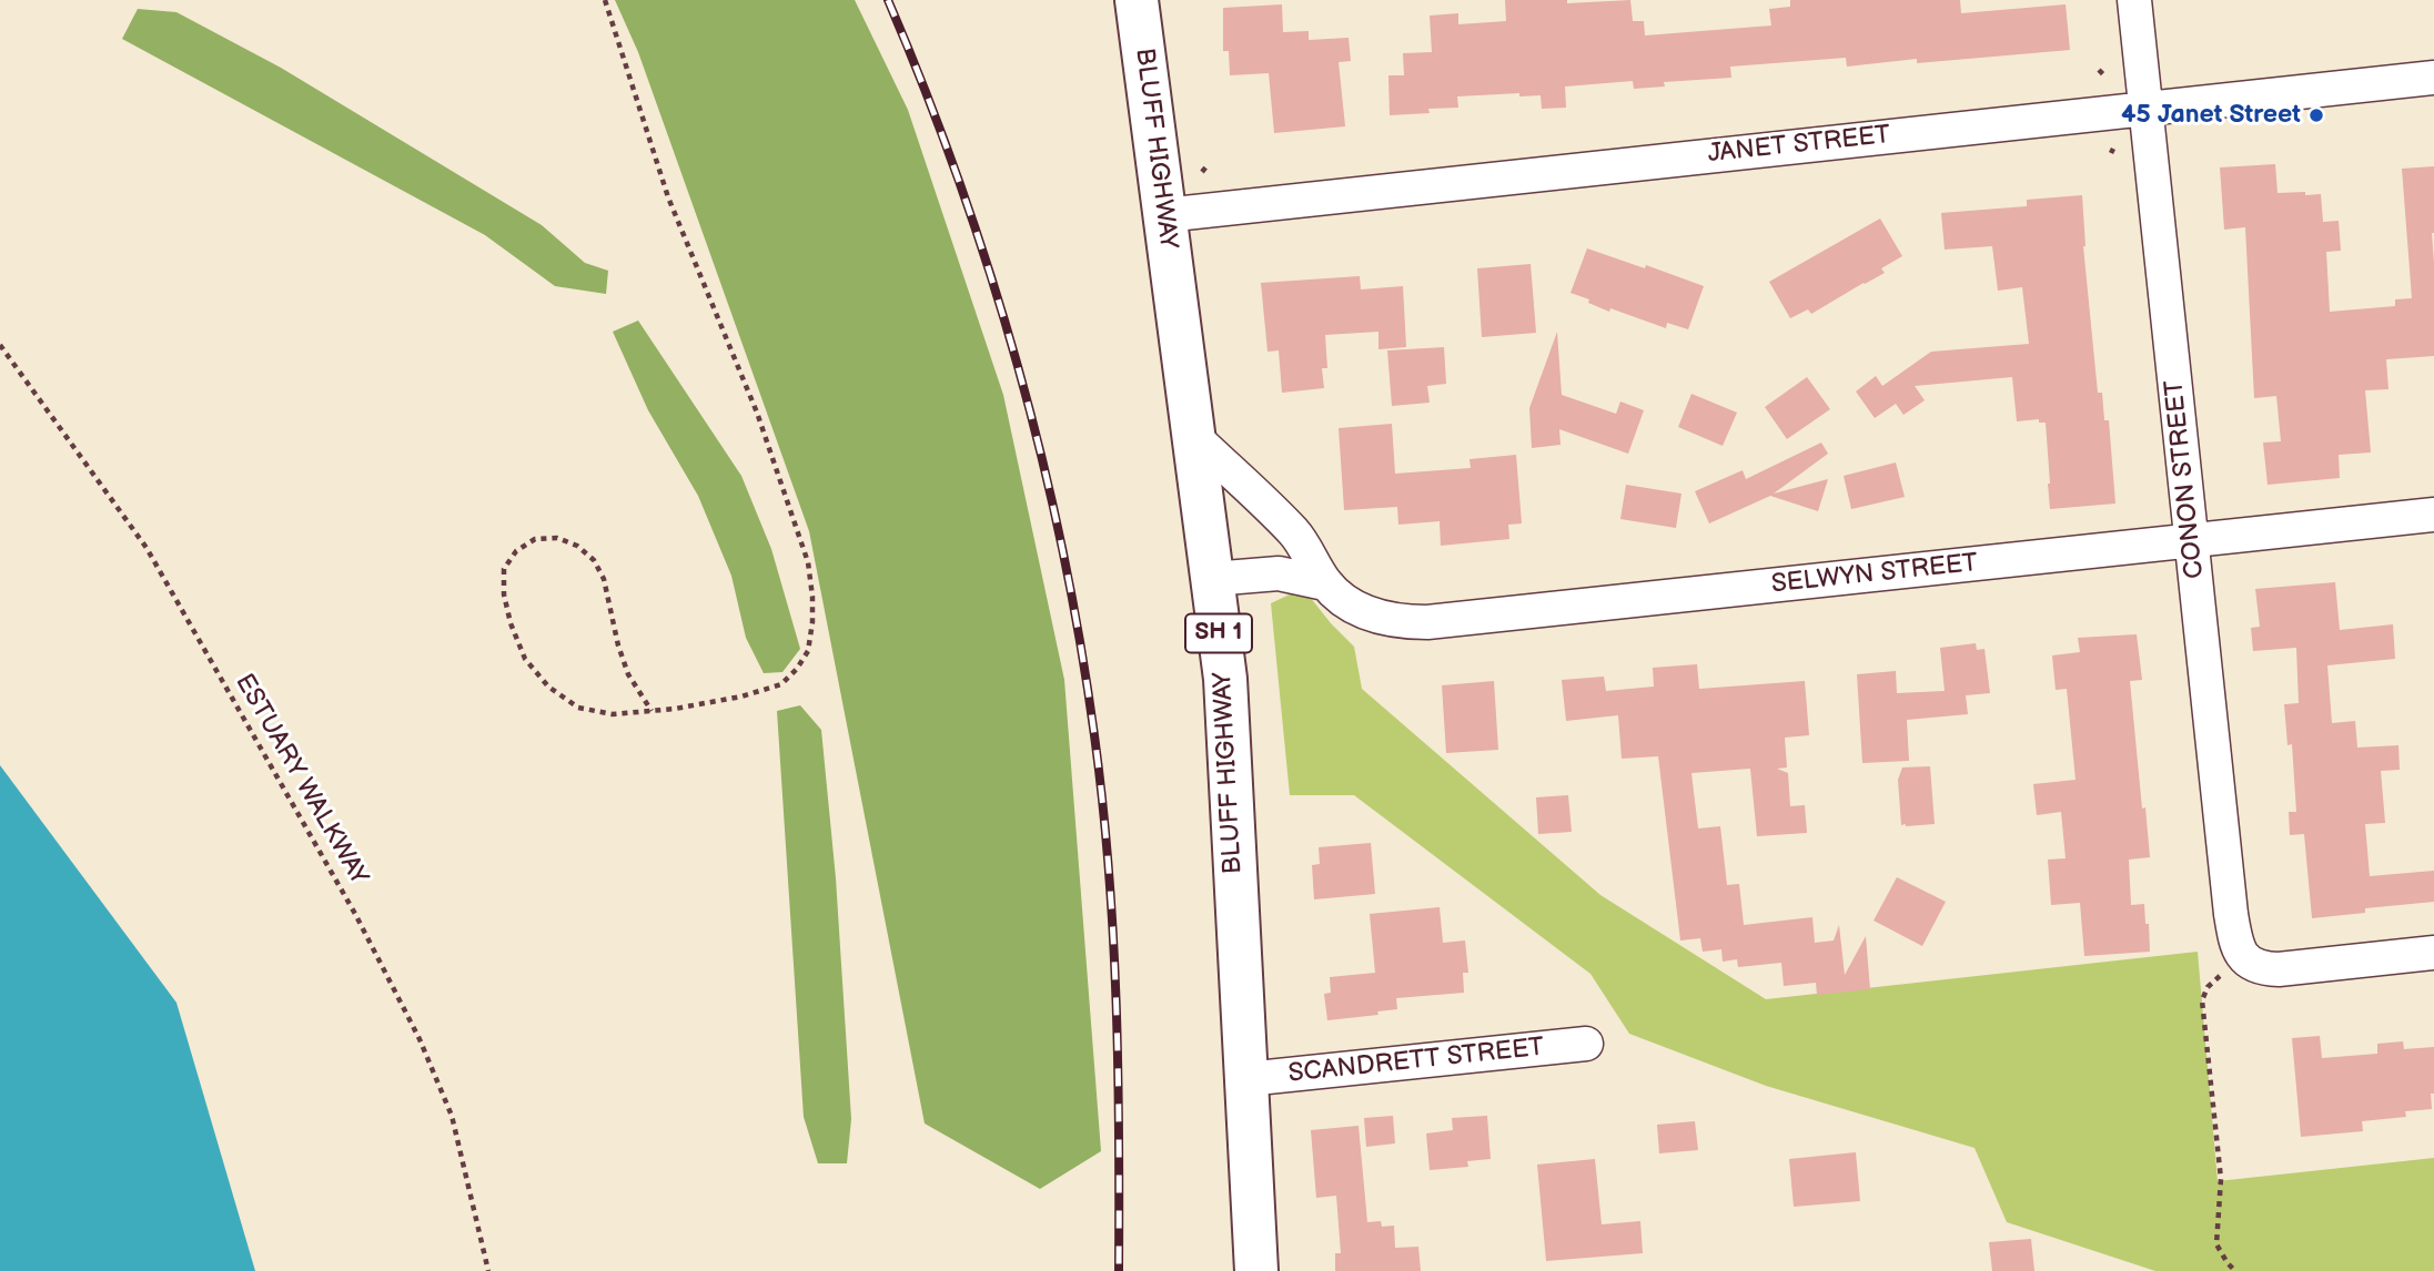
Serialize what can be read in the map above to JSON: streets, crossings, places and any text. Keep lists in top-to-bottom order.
{
  "streets": {
    "highway": ["BLUFF HIGHWAY", "SH 1"],
    "street": [
      "JANET STREET",
      "CONON STREET",
      "SELWYN STREET",
      "SCANDRETT STREET"
    ],
    "path": ["ESTUARY WALKWAY"]
  },
  "crossings": [
    ["JANET STREET", "BLUFF HIGHWAY"],
    ["JANET STREET", "CONON STREET"],
    ["BLUFF HIGHWAY", "SELWYN STREET"],
    ["BLUFF HIGHWAY", "SCANDRETT STREET"],
    ["CONON STREET", "SELWYN STREET"]
  ],
  "places": ["45 Janet Street"]
}
